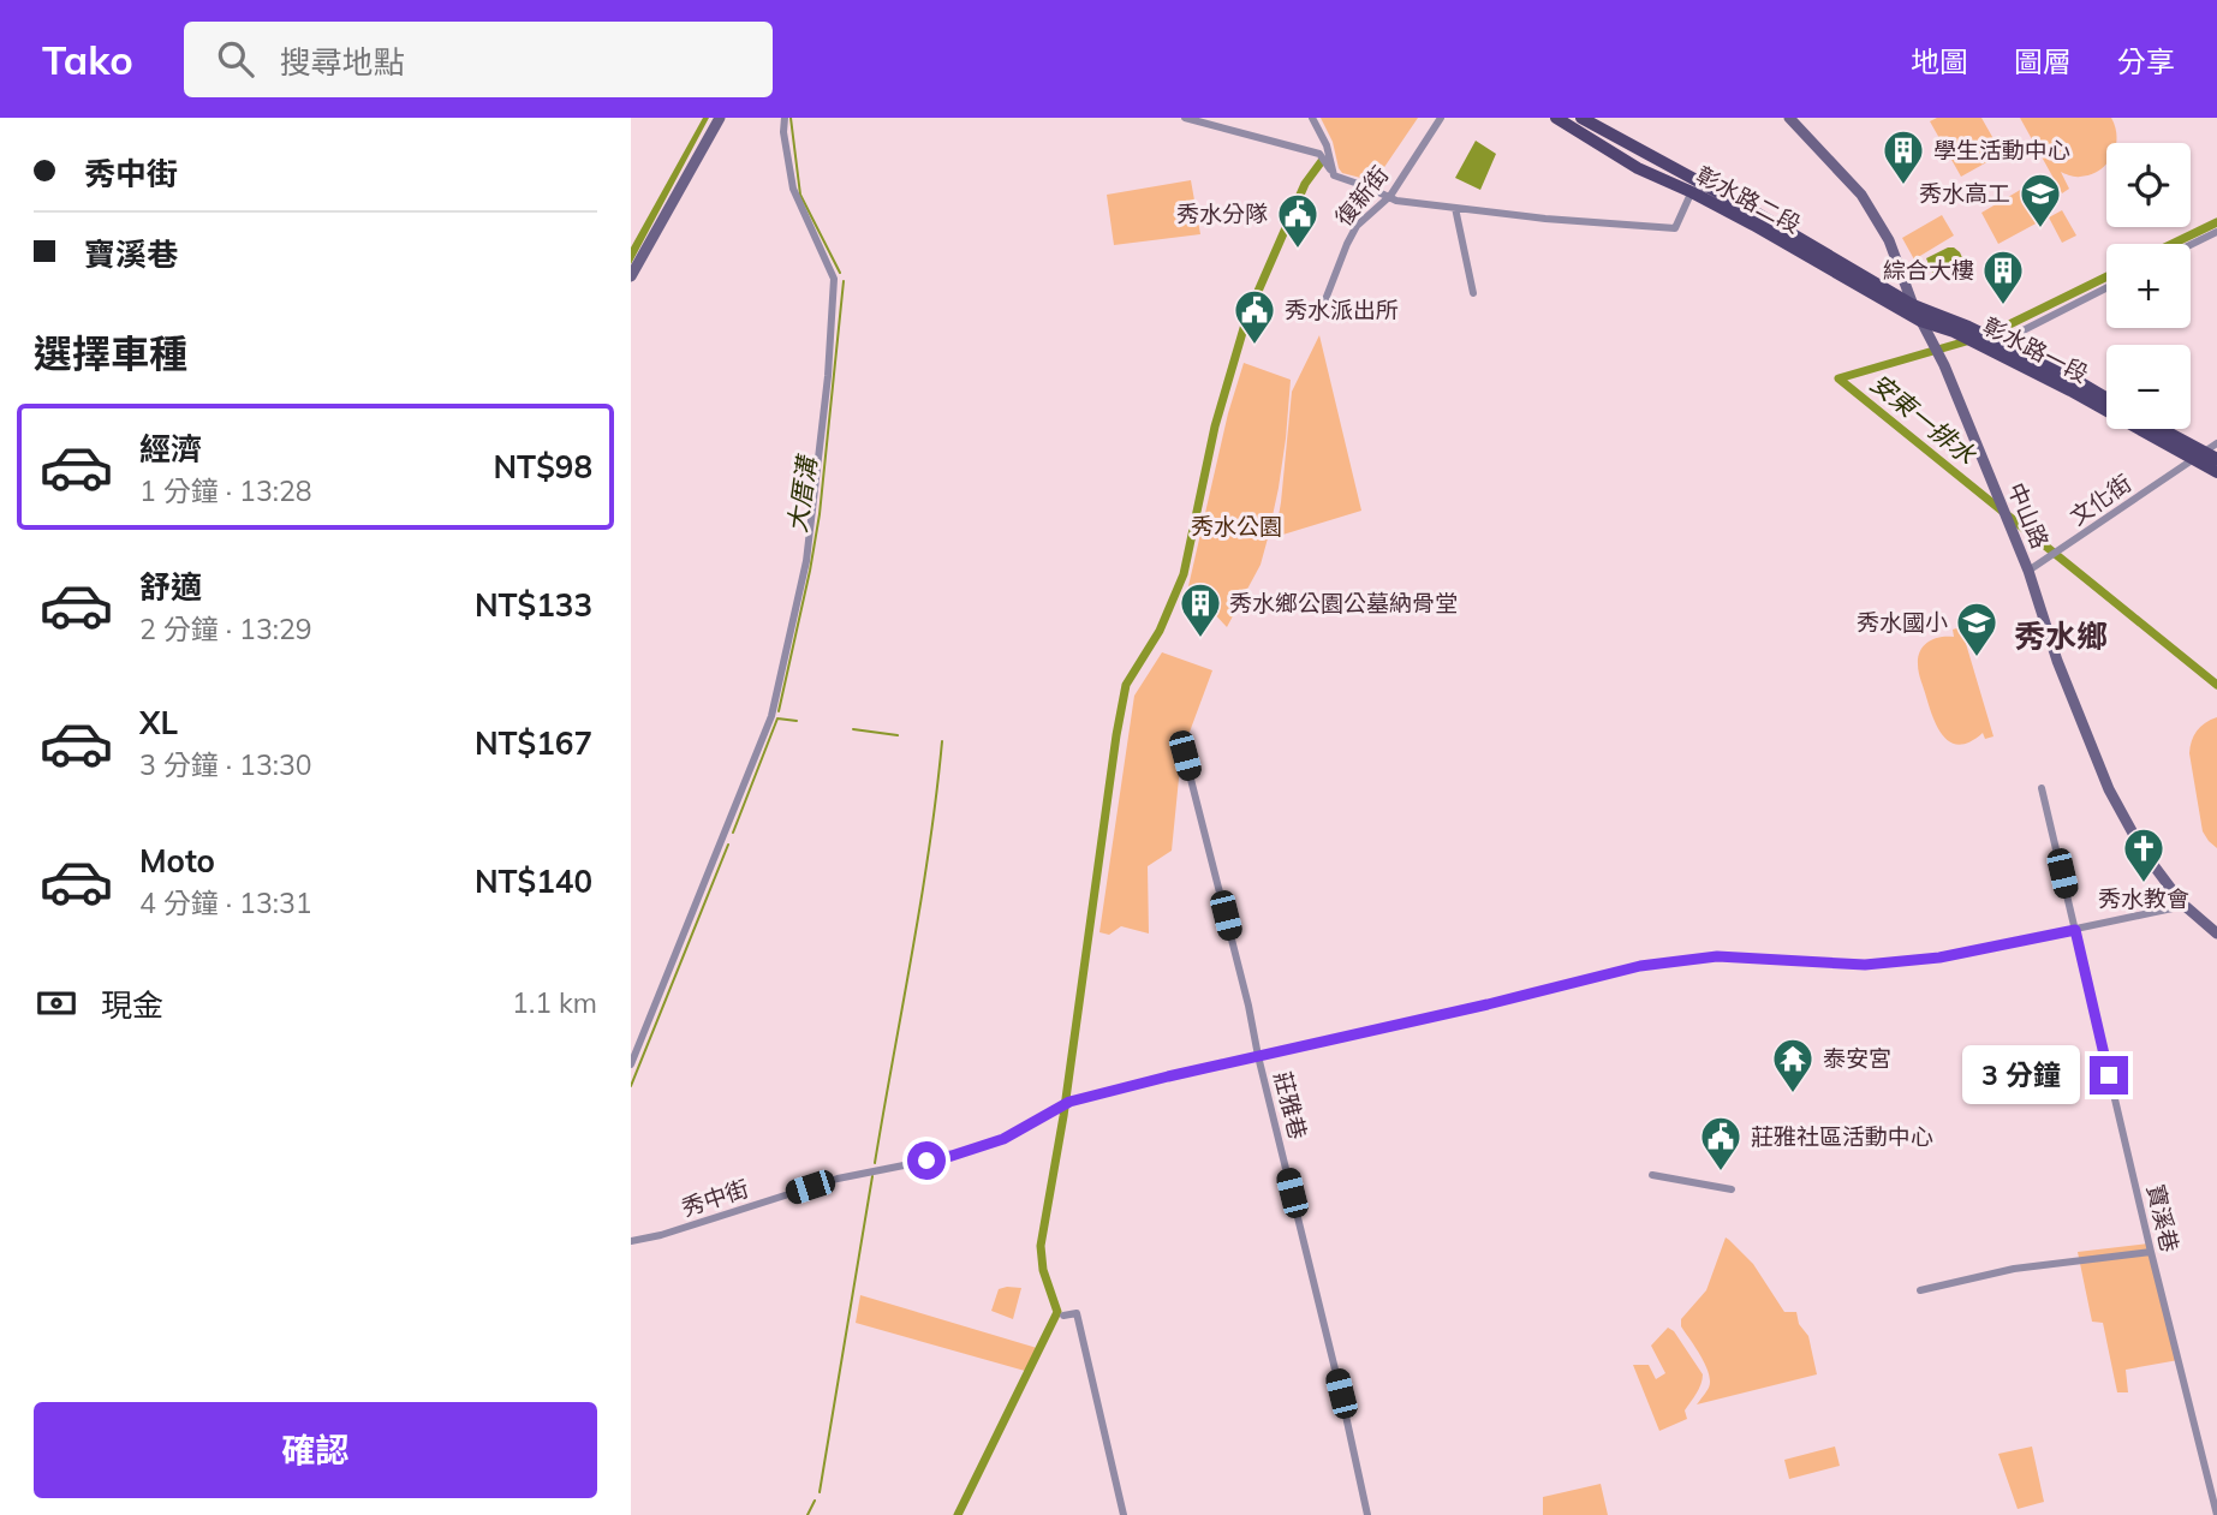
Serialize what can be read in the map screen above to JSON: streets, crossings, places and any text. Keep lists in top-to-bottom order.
{
  "streets": {
    "main road": ["彰水路二段", "彰水路一段"],
    "street": [
      "復新街",
      "文化街",
      "中山路",
      "莊雅巷",
      "秀中街",
      "寶溪巷"
    ]
  },
  "crossings": [
    ["彰水路二段", "彰水路一段"],
    ["彰水路二段", "中山路"],
    ["彰水路一段", "文化街"],
    ["彰水路一段", "中山路"],
    ["文化街", "中山路"],
    ["中山路", "秀中街"],
    ["莊雅巷", "秀中街"],
    ["秀中街", "寶溪巷"]
  ],
  "districts": ["秀水鄉"],
  "water": ["安東一排水", "大厝溝"],
  "parks": ["秀水公園"],
  "places": {
    "building": ["學生活動中心", "綜合大樓", "秀水鄉公園公墓納骨堂"],
    "school or university": ["秀水高工", "秀水國小"],
    "public building": ["秀水分隊", "秀水派出所", "莊雅社區活動中心"],
    "church": ["秀水教會"],
    "temple": ["泰安宮"]
  },
  "page": {
    "header": "Tako",
    "search": "搜尋地點",
    "nav": ["地圖", "圖層", "分享"],
    "banner": ["秀中街", "寶溪巷"],
    "map_buttons": ["+", "−"],
    "heading": "選擇車種",
    "list": [
      {
        "name": "經濟",
        "note": "1 分鐘 · 13:28",
        "value": "NT$98"
      },
      {
        "name": "舒適",
        "note": "2 分鐘 · 13:29",
        "value": "NT$133"
      },
      {
        "name": "XL",
        "note": "3 分鐘 · 13:30",
        "value": "NT$167"
      },
      {
        "name": "Moto",
        "note": "4 分鐘 · 13:31",
        "value": "NT$140"
      }
    ],
    "pay": ["現金", "1.1 km"],
    "bubble": "3 分鐘",
    "buttons": "確認"
  }
}
